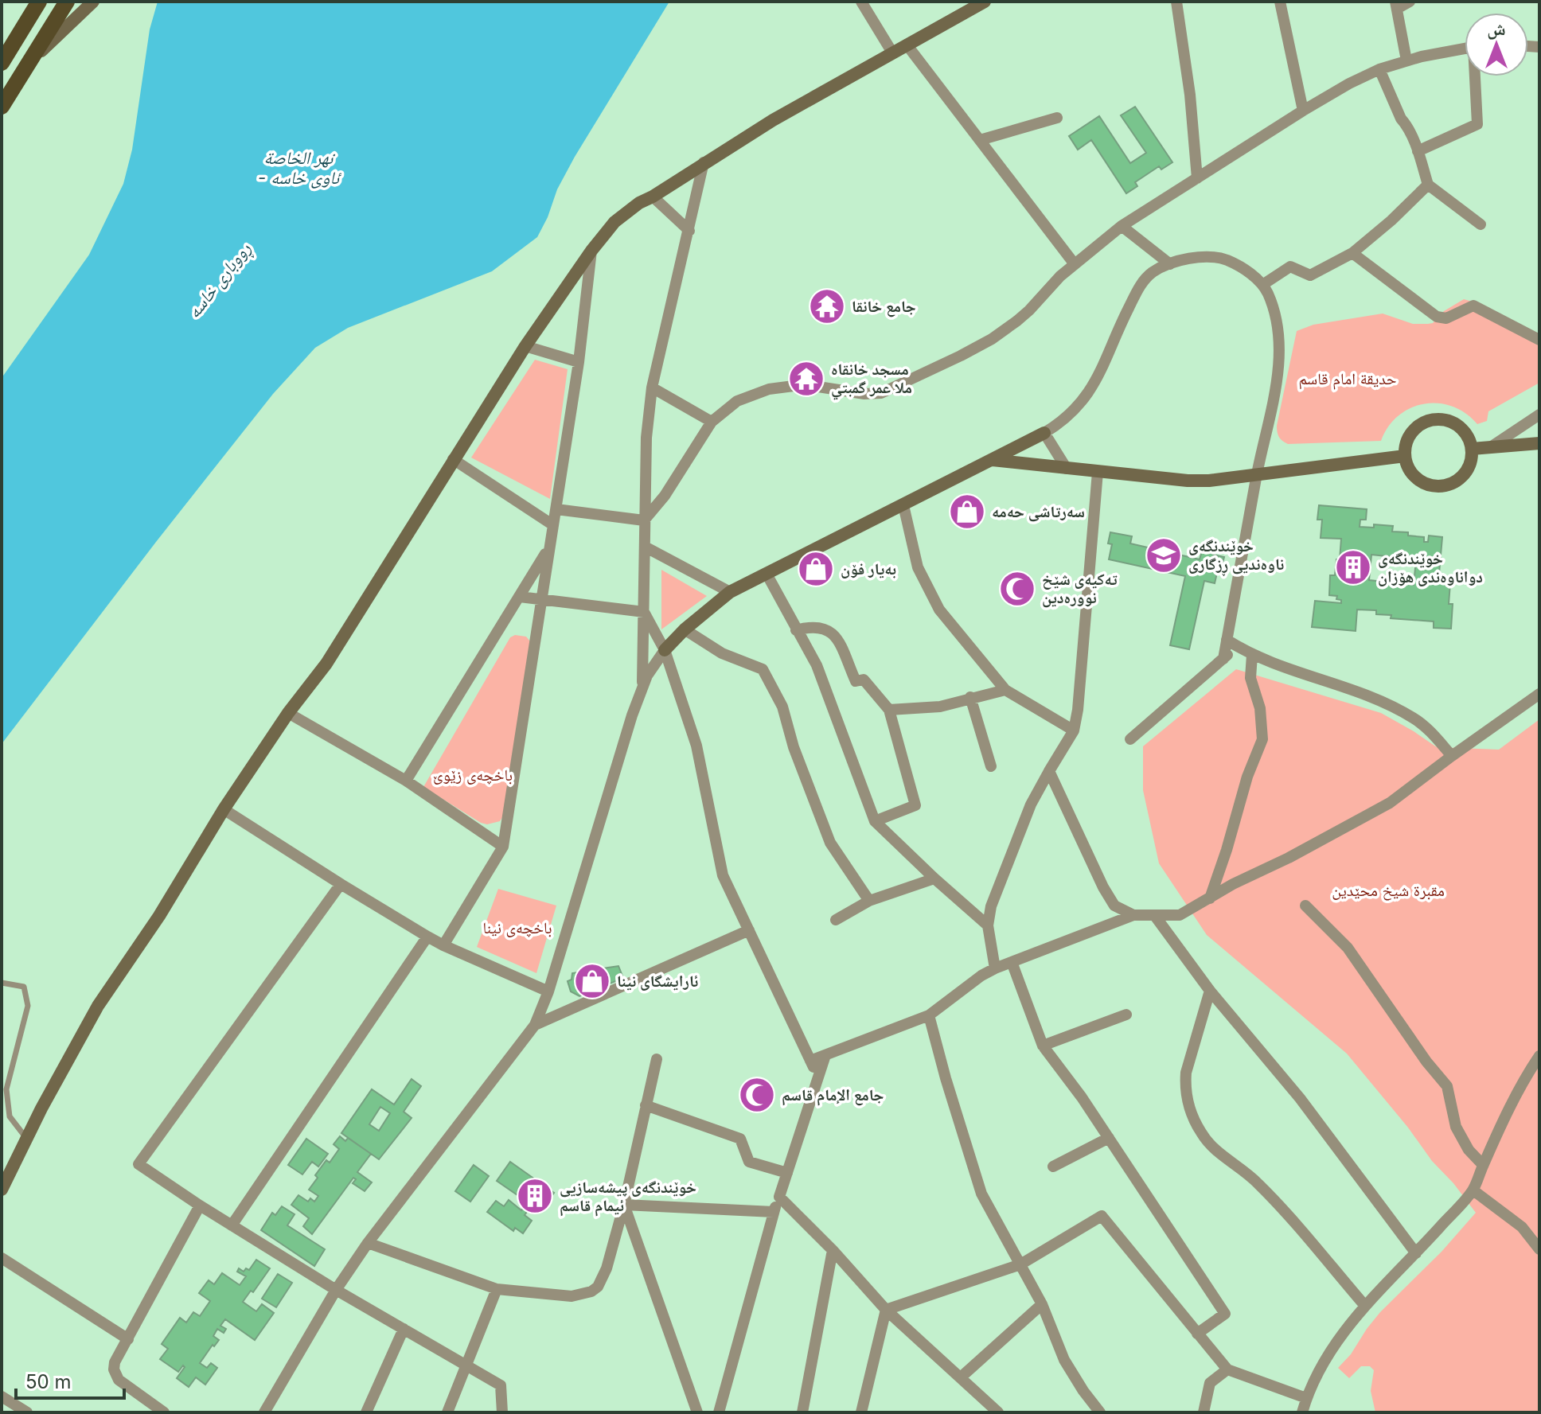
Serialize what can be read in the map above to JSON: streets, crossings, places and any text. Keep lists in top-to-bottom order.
{
  "water": ["نهر الخاصة - ئاوی خاسە", "ڕووباری خاسە"],
  "parks": [
    "حديقة امام قاسم",
    "باخچەی زێوێ",
    "مقبرة شيخ محێدین",
    "باخچەی نینا"
  ],
  "places": {
    "temple": ["جامع خانقا", "مسجد خانقاه ملا عمر گمبتي"],
    "shop": ["سەرتاشی حەمە", "بەیار فۆن", "ئارایشگای نینا"],
    "school or university": ["خوێندنگەی ناوەندیی ڕزگاری"],
    "building": ["خوێندنگەی دواناوەندی هۆزان", "خوێندنگەی پیشەسازیی ئیمام قاسم"],
    "mosque": ["تەکیەی شێخ نوورەدین", "جامع الإمام قاسم"]
  },
  "scale_bar": "50 m",
  "north": "top"
}
